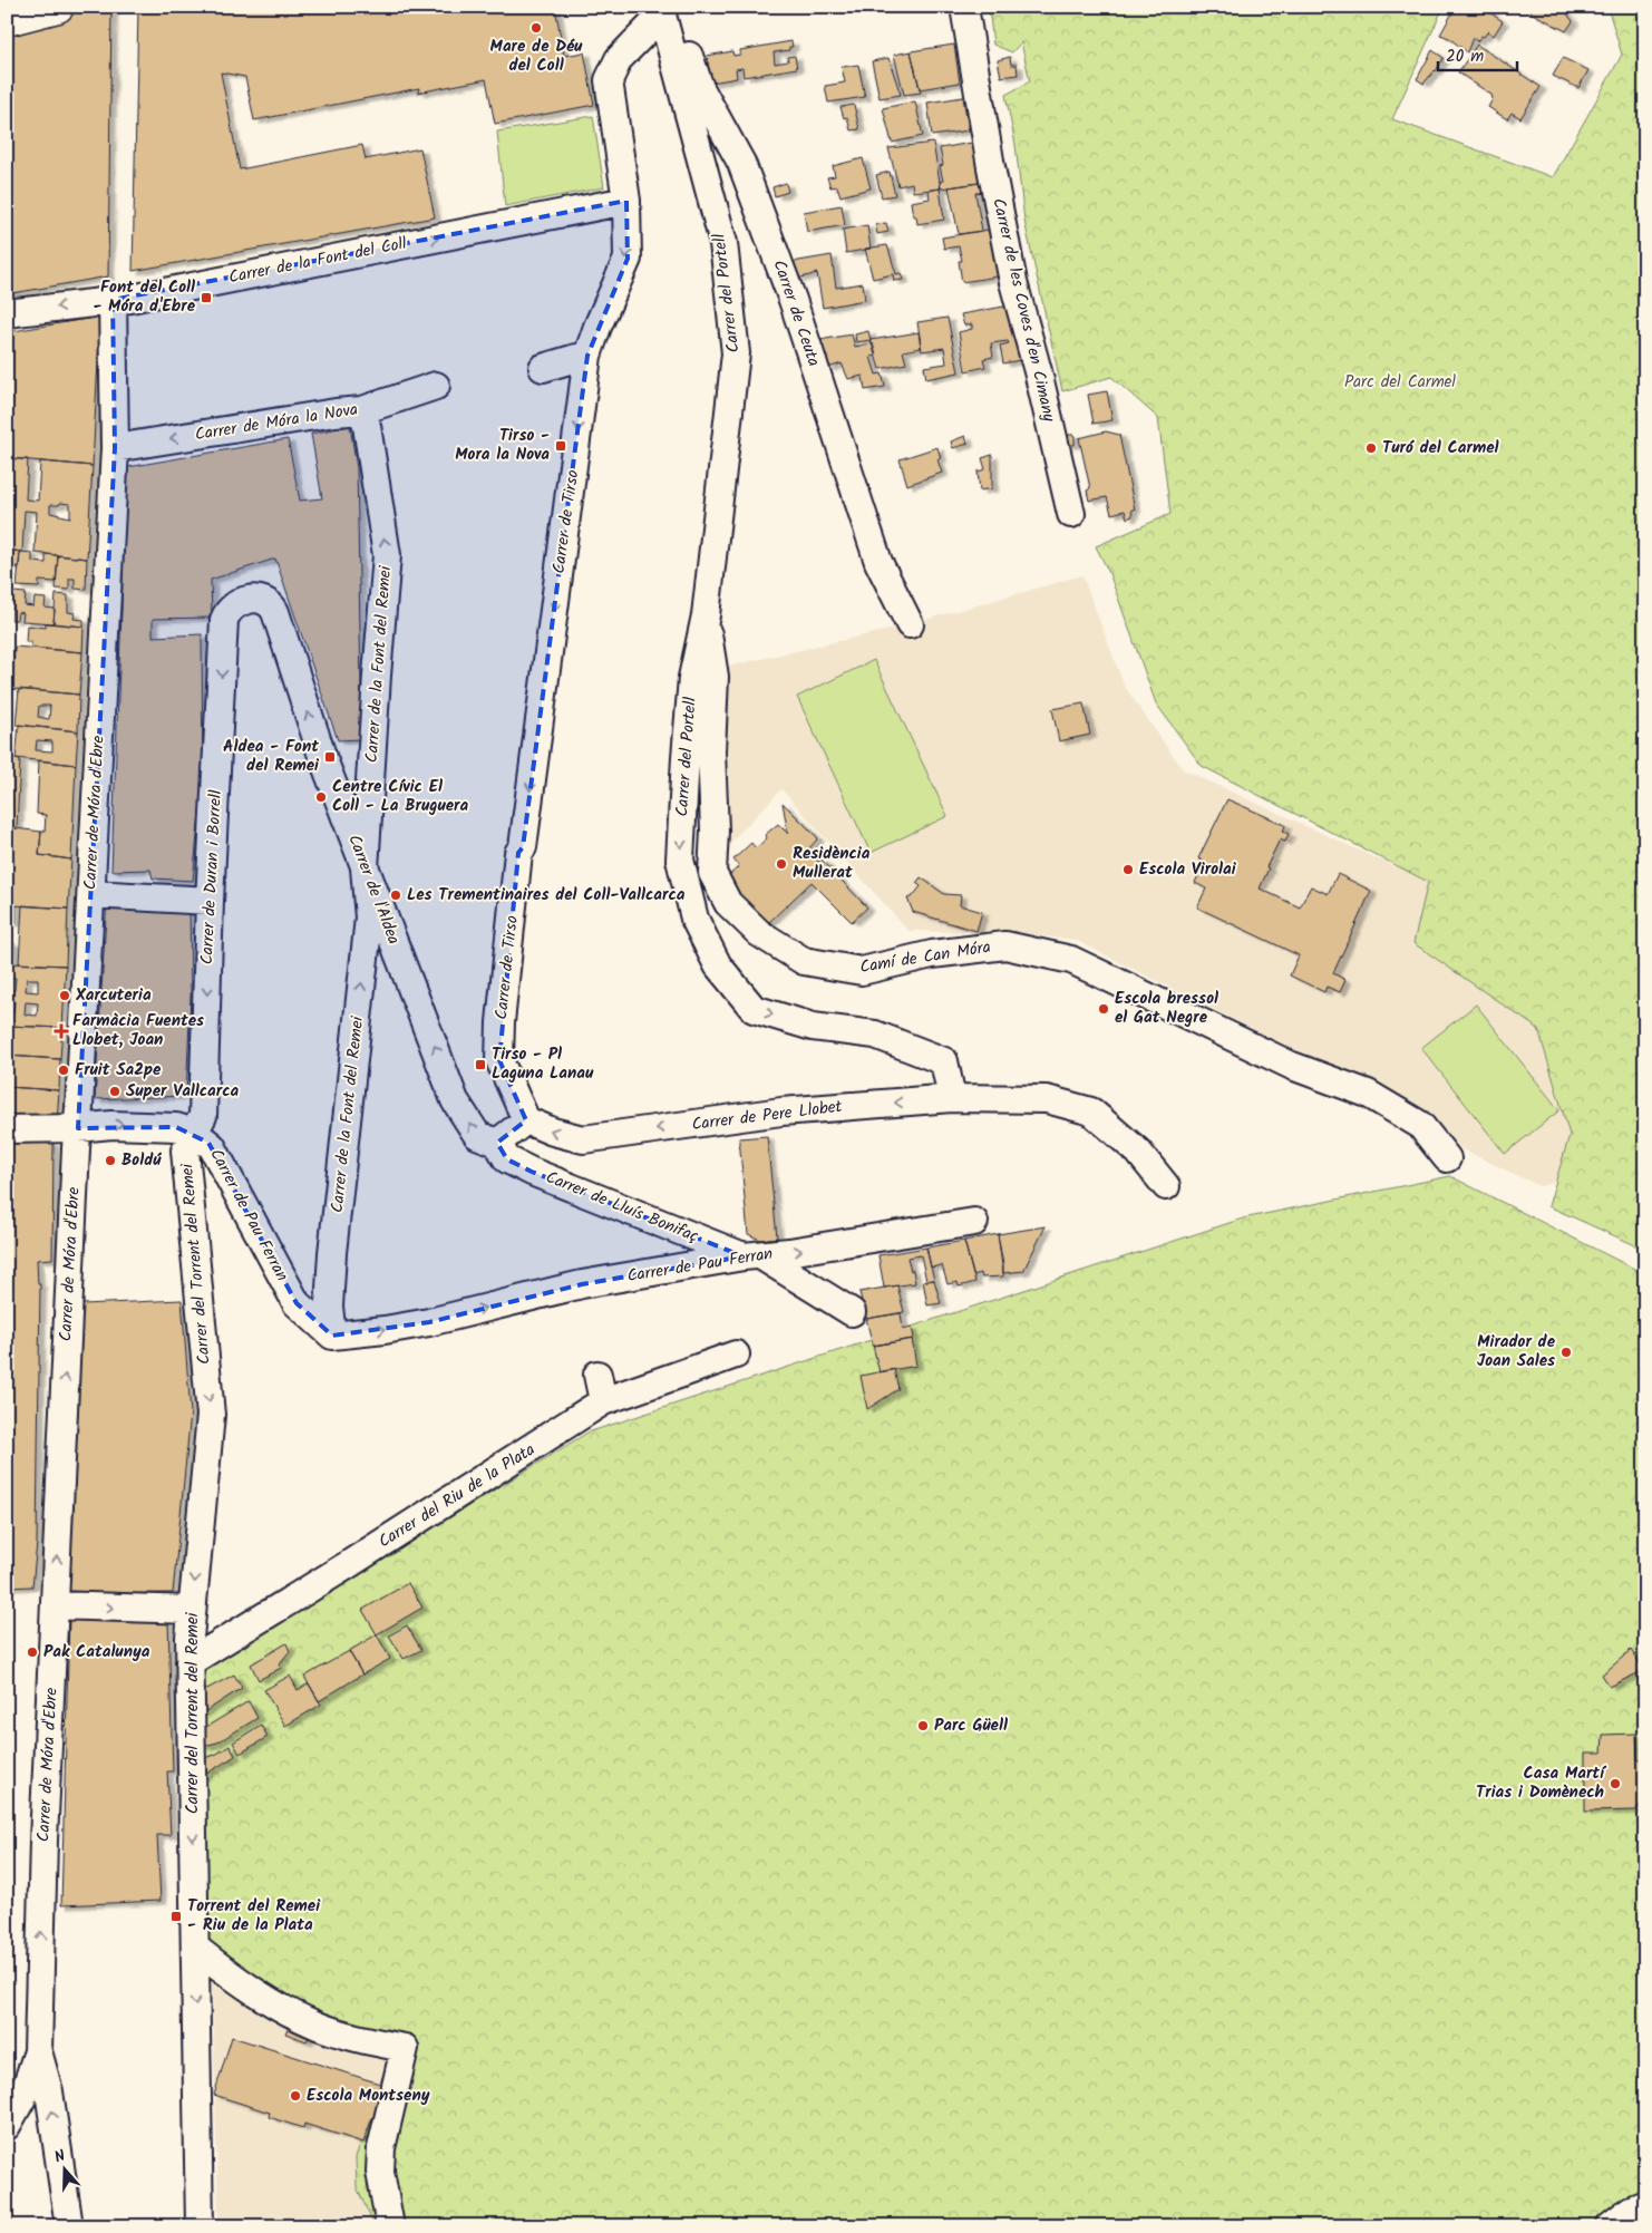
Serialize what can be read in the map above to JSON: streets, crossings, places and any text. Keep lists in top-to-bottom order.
{
  "streets": {
    "street": [
      "Carrer de la Font del Coll",
      "Carrer del Portell",
      "Carrer de les Coves d'en Cimany",
      "Carrer de Ceuta",
      "Carrer de Móra la Nova",
      "Carrer de Tirso",
      "Carrer de la Font del Remei",
      "Carrer de Móra d'Ebre",
      "Carrer de Duran i Borrell",
      "Carrer de l'Aldea",
      "Camí de Can Móra",
      "Carrer de Pere Llobet",
      "Carrer de Lluís Bonifaç",
      "Carrer de Pau Ferran",
      "Carrer del Torrent del Remei",
      "Carrer del Riu de la Plata"
    ]
  },
  "crossings": [
    ["Carrer de la Font del Coll", "Carrer de Tirso"],
    ["Carrer de la Font del Coll", "Carrer de Móra d'Ebre"],
    ["Carrer del Portell", "Carrer de Ceuta"],
    ["Carrer del Portell", "Carrer de Tirso"],
    ["Carrer del Portell", "Camí de Can Móra"],
    ["Carrer del Portell", "Carrer de Pere Llobet"],
    ["Carrer de Ceuta", "Carrer de Tirso"],
    ["Carrer de Móra la Nova", "Carrer de la Font del Remei"],
    ["Carrer de Móra la Nova", "Carrer de Móra d'Ebre"],
    ["Carrer de Tirso", "Carrer de Pere Llobet"],
    ["Carrer de la Font del Remei", "Carrer de l'Aldea"],
    ["Carrer de la Font del Remei", "Carrer de Pau Ferran"],
    ["Carrer de Duran i Borrell", "Carrer de l'Aldea"],
    ["Carrer de Duran i Borrell", "Carrer de Pau Ferran"],
    ["Carrer de Duran i Borrell", "Carrer del Torrent del Remei"],
    ["Carrer de l'Aldea", "Carrer de Lluís Bonifaç"],
    ["Carrer de Lluís Bonifaç", "Carrer de Pau Ferran"],
    ["Carrer de Pau Ferran", "Carrer del Torrent del Remei"],
    ["Carrer del Torrent del Remei", "Carrer del Riu de la Plata"]
  ],
  "one_way": [
    "Carrer del Portell",
    "Carrer de Móra la Nova",
    "Carrer de Tirso",
    "Carrer de la Font del Remei",
    "Carrer de Móra d'Ebre",
    "Carrer de Duran i Borrell",
    "Carrer de l'Aldea",
    "Carrer de Pere Llobet",
    "Carrer de Pau Ferran",
    "Carrer del Torrent del Remei"
  ],
  "parks": ["Parc del Carmel"],
  "places": {
    "other": [
      "Mare de Déu del Coll",
      "Turó del Carmel",
      "Centre Cívic El Coll - La Bruguera",
      "Residència Mullerat",
      "Escola Virolai",
      "Les Trementinaires del Coll-Vallcarca",
      "Xarcuteria",
      "Escola bressol el Gat Negre",
      "Fruit Sa2pe",
      "Super Vallcarca",
      "Boldú",
      "Mirador de Joan Sales",
      "Pak Catalunya",
      "Parc Güell",
      "Casa Martí Trias i Domènech",
      "Escola Montseny"
    ],
    "transit": [
      "Font del Coll - Móra d'Ebre",
      "Tirso - Mora la Nova",
      "Aldea - Font del Remei",
      "Tirso - Pl Laguna Lanau",
      "Torrent del Remei - Riu de la Plata"
    ],
    "health": ["Farmàcia Fuentes Llobet, Joan"]
  },
  "scale_bar": "20 m",
  "north": "top"
}
